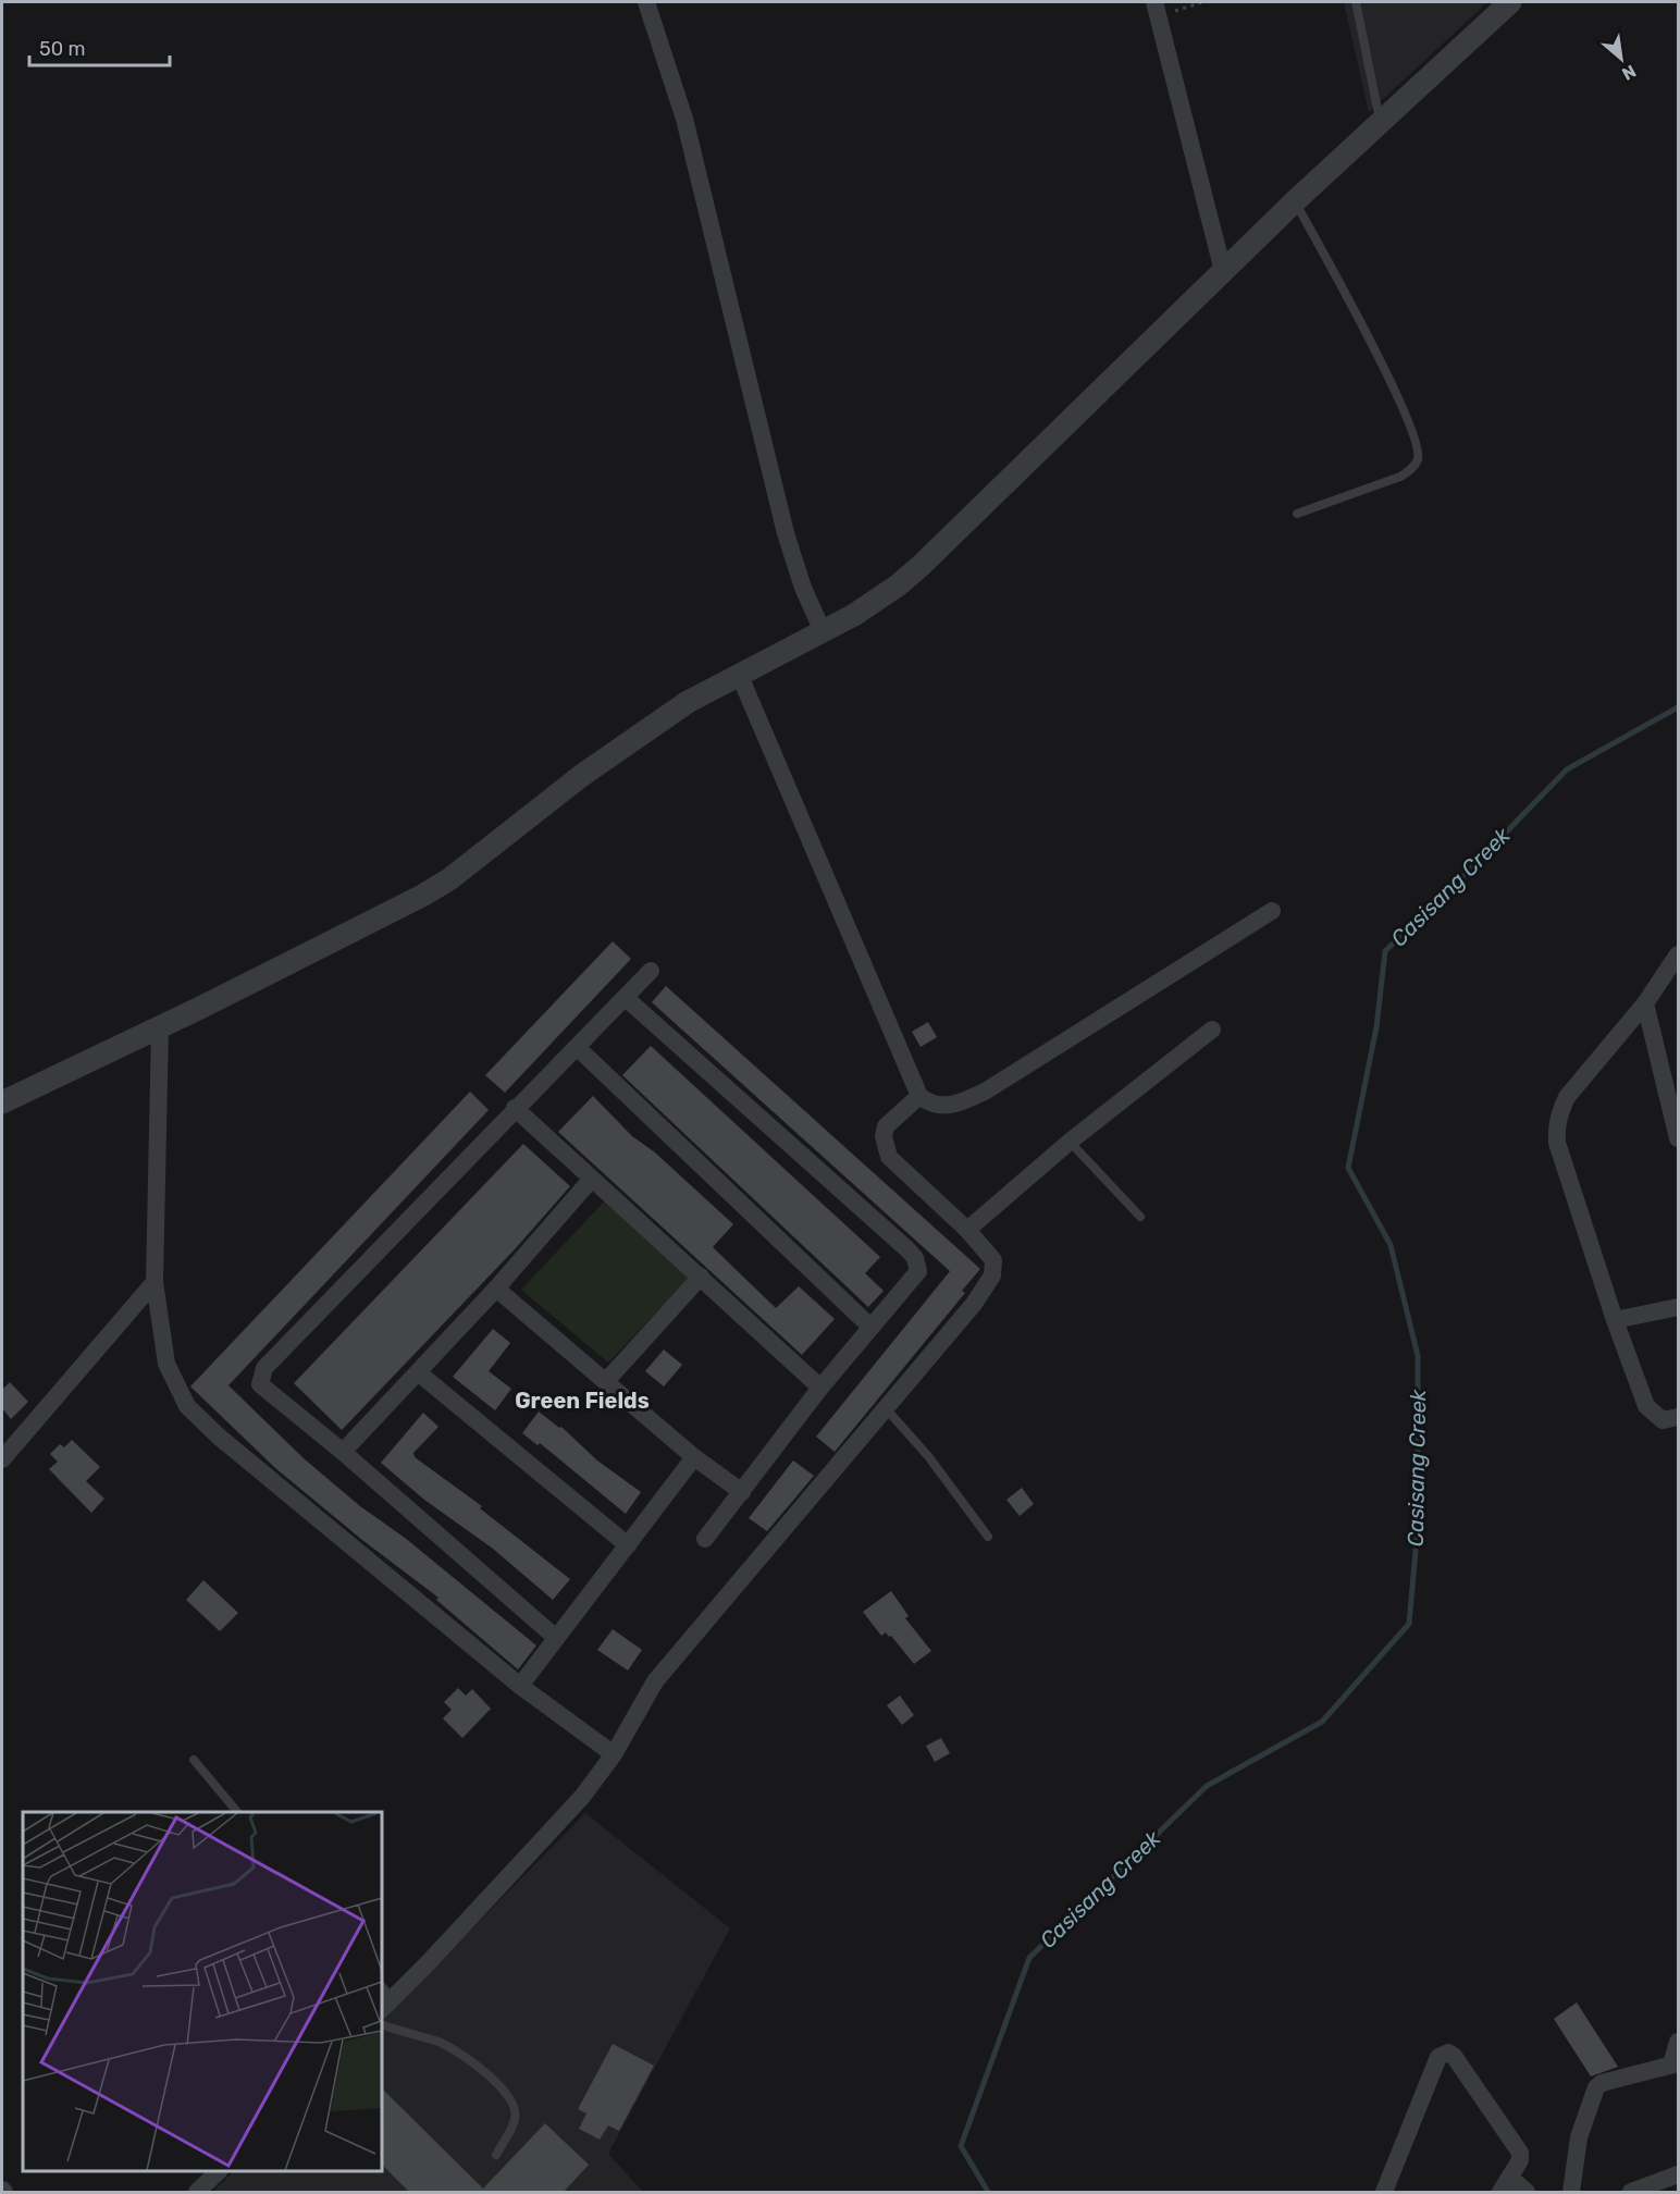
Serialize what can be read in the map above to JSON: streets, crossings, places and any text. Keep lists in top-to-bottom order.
{
  "districts": ["Green Fields"],
  "water": ["Casisang Creek"],
  "scale_bar": "50 m",
  "north": "bottom right"
}
